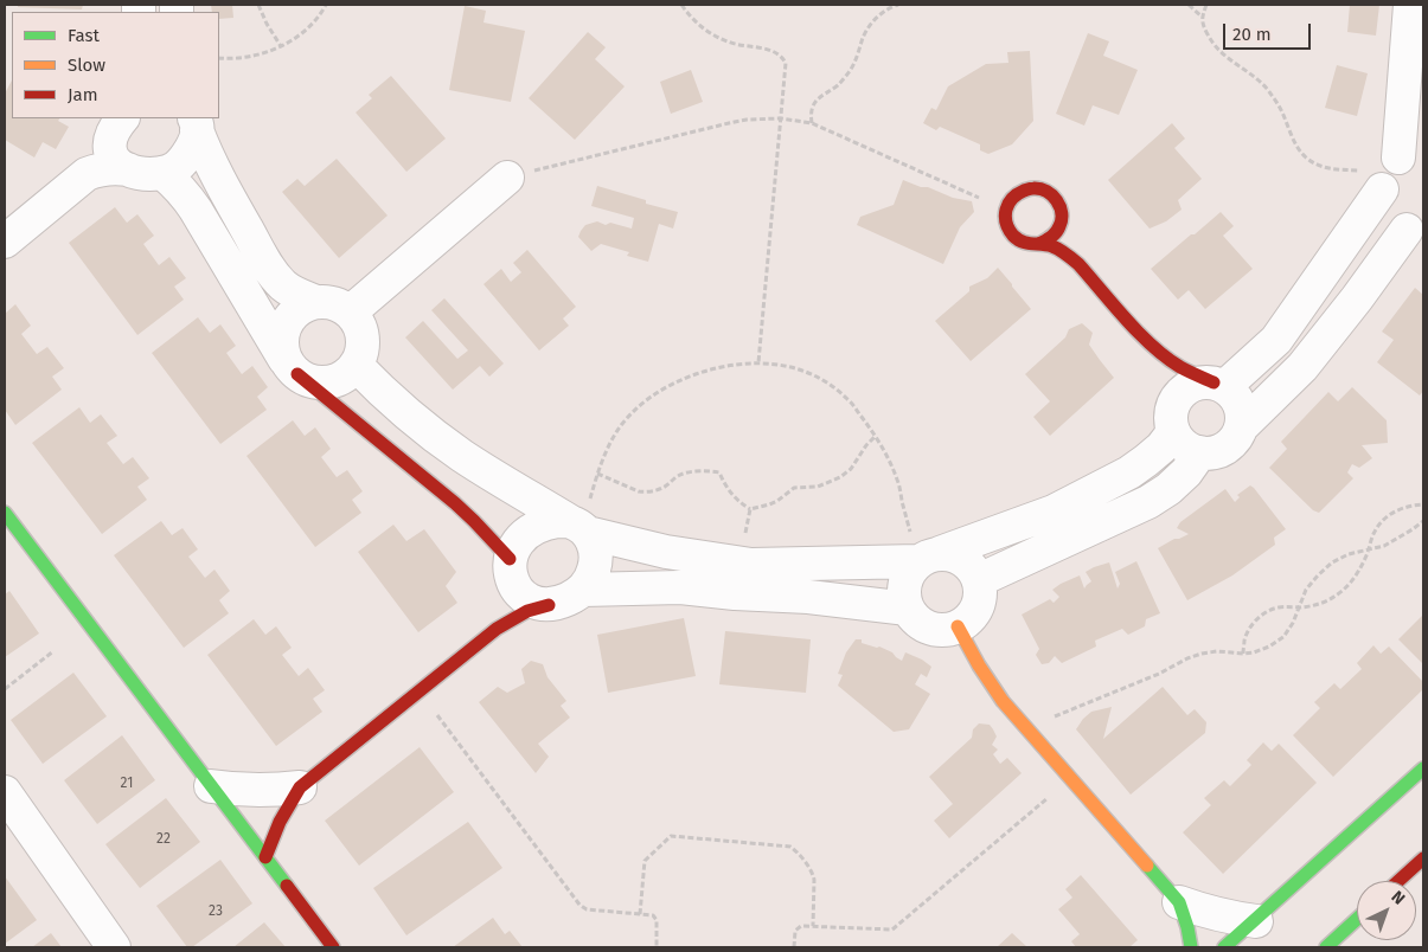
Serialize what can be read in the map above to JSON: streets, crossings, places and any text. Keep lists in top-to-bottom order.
{
  "house_numbers": ["21", "22", "23"],
  "legend": ["Fast", "Slow", "Jam"],
  "scale_bar": "20 m",
  "north": "top right"
}
